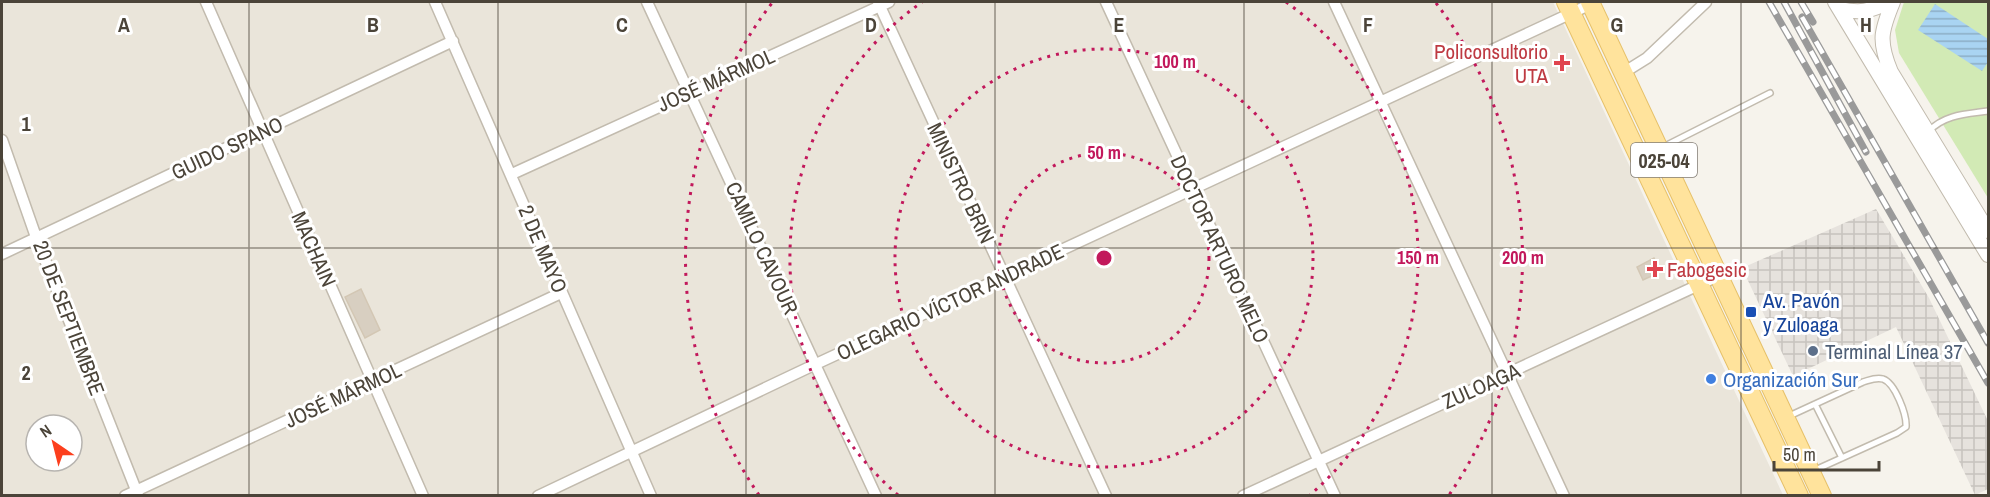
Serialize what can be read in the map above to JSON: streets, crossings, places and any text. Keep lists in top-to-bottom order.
{
  "streets": {
    "main road": ["025-04"],
    "street": [
      "JOSÉ MÁRMOL",
      "GUIDO SPANO",
      "MINISTRO BRIN",
      "CAMILO CAVOUR",
      "MACHAIN",
      "2 DE MAYO",
      "DOCTOR ARTURO MELO",
      "OLEGARIO VÍCTOR ANDRADE",
      "20 DE SEPTIEMBRE",
      "ZULOAGA"
    ]
  },
  "crossings": [
    ["JOSÉ MÁRMOL", "MINISTRO BRIN"],
    ["JOSÉ MÁRMOL", "CAMILO CAVOUR"],
    ["JOSÉ MÁRMOL", "MACHAIN"],
    ["JOSÉ MÁRMOL", "2 DE MAYO"],
    ["JOSÉ MÁRMOL", "20 DE SEPTIEMBRE"],
    ["GUIDO SPANO", "MACHAIN"],
    ["GUIDO SPANO", "2 DE MAYO"],
    ["GUIDO SPANO", "20 DE SEPTIEMBRE"],
    ["025-04", "OLEGARIO VÍCTOR ANDRADE"],
    ["025-04", "ZULOAGA"],
    ["MINISTRO BRIN", "OLEGARIO VÍCTOR ANDRADE"],
    ["CAMILO CAVOUR", "OLEGARIO VÍCTOR ANDRADE"],
    ["2 DE MAYO", "OLEGARIO VÍCTOR ANDRADE"],
    ["DOCTOR ARTURO MELO", "OLEGARIO VÍCTOR ANDRADE"],
    ["DOCTOR ARTURO MELO", "ZULOAGA"]
  ],
  "places": {
    "health": ["Policonsultorio UTA", "Fabogesic"],
    "transit": ["Av. Pavón y Zuloaga"],
    "other": ["Terminal Línea 37", "Organización Sur"]
  },
  "scale_bar": "50 m",
  "north": "top left",
  "grid": {
    "columns": [
      "A",
      "B",
      "C",
      "D",
      "E",
      "F",
      "G",
      "H"
    ],
    "rows": ["1", "2"]
  },
  "rings": [
    "100 m",
    "50 m",
    "150 m",
    "200 m"
  ]
}
